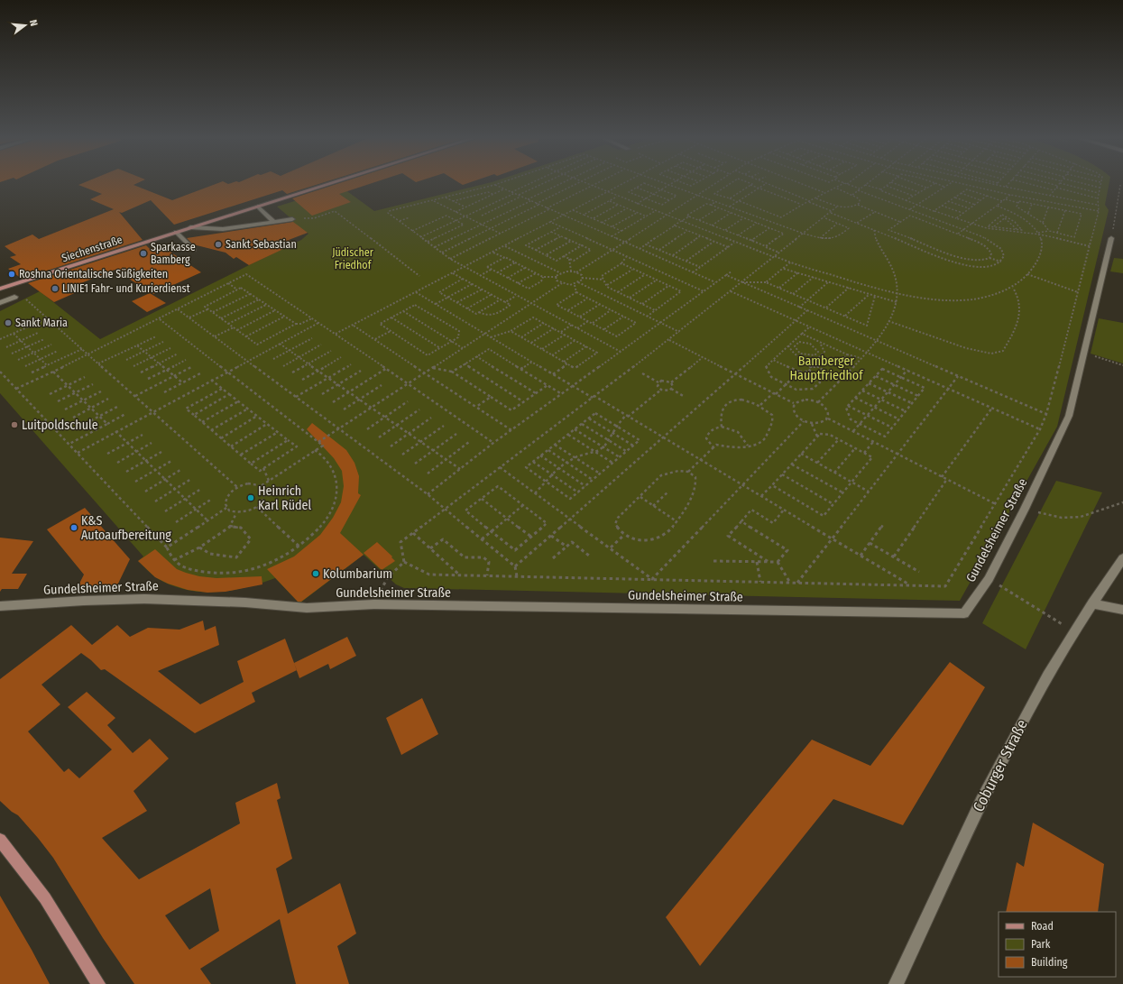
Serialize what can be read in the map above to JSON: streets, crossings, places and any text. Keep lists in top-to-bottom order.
{
  "streets": {
    "main road": ["Siechenstraße"],
    "street": ["Gundelsheimer Straße", "Coburger Straße"]
  },
  "parks": ["Jüdischer Friedhof", "Bamberger Hauptfriedhof"],
  "places": [
    "Sankt Sebastian",
    "Sparkasse Bamberg",
    "Roshna Orientalische Süßigkeiten",
    "LINIE1 Fahr- und Kurierdienst",
    "Sankt Maria",
    "Luitpoldschule",
    "Heinrich Karl Rüdel",
    "K&S Autoaufbereitung",
    "Kolumbarium"
  ],
  "legend": ["Road", "Park", "Building"],
  "north": "right"
}
